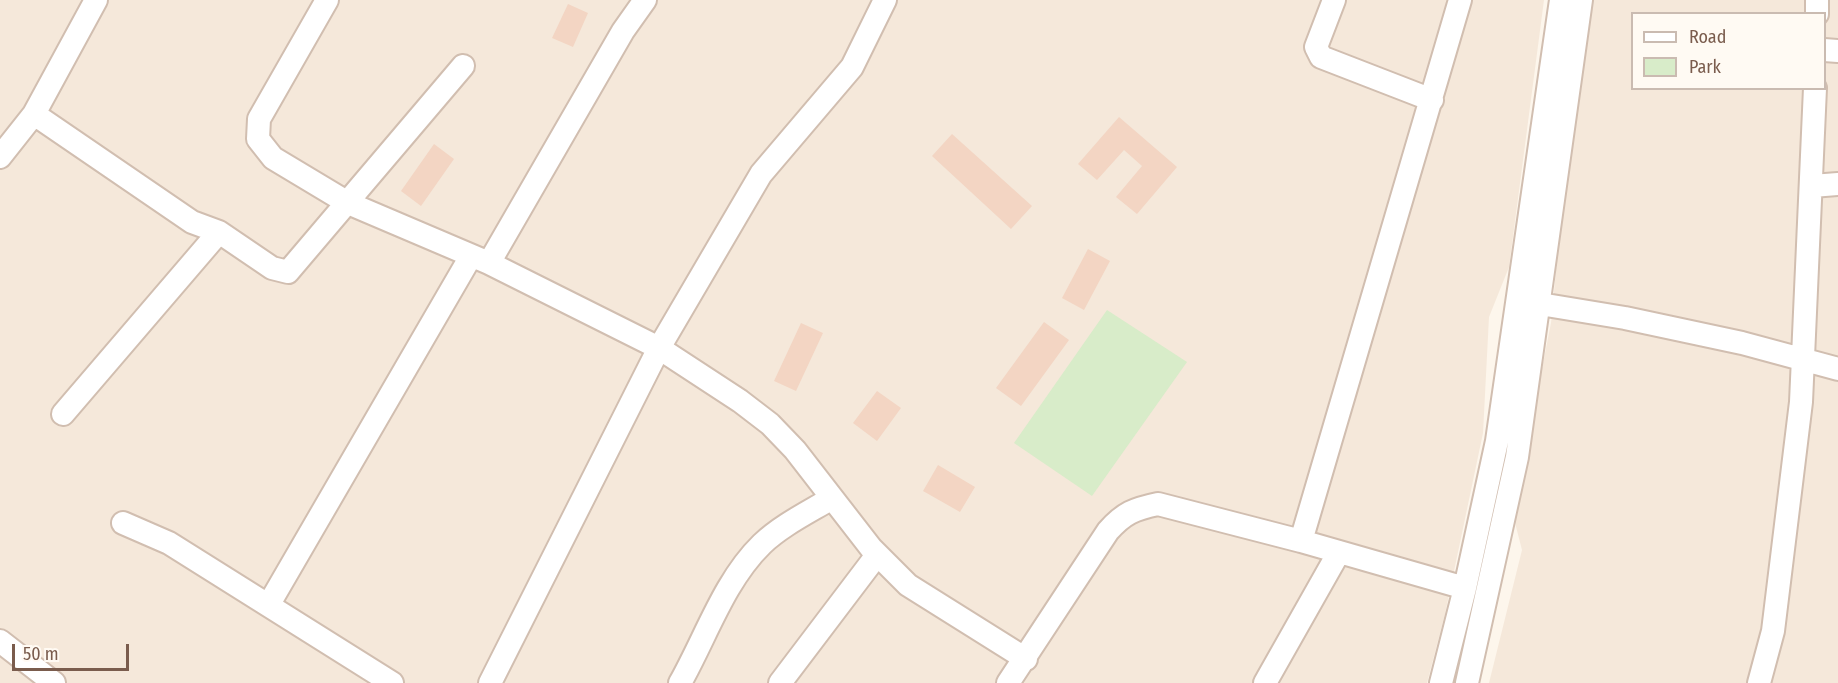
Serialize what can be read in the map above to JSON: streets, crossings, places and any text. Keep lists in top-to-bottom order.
{
  "legend": ["Road", "Park"],
  "scale_bar": "50 m"
}
